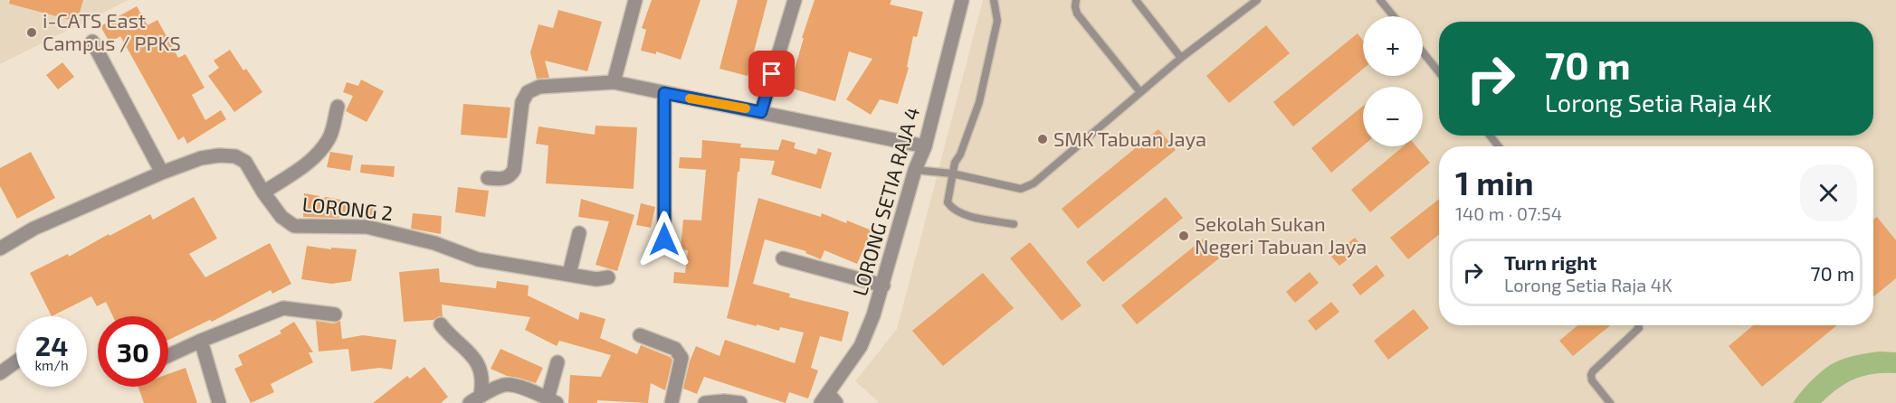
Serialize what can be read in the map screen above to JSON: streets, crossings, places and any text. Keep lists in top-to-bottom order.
{
  "streets": {
    "street": ["LORONG SETIA RAJA 4", "LORONG 2"]
  },
  "places": ["i-CATS East Campus / PPKS", "SMK Tabuan Jaya", "Sekolah Sukan Negeri Tabuan Jaya"],
  "page": {
    "map_buttons": ["+", "−"],
    "turn": ["70 m", "Lorong Setia Raja 4K"],
    "heading": ["1 min", "140 m · 07:54"],
    "list": [
      {
        "name": "Turn right",
        "note": "Lorong Setia Raja 4K",
        "value": "70 m"
      }
    ],
    "speed": "24 km/h",
    "limit": "30"
  }
}
